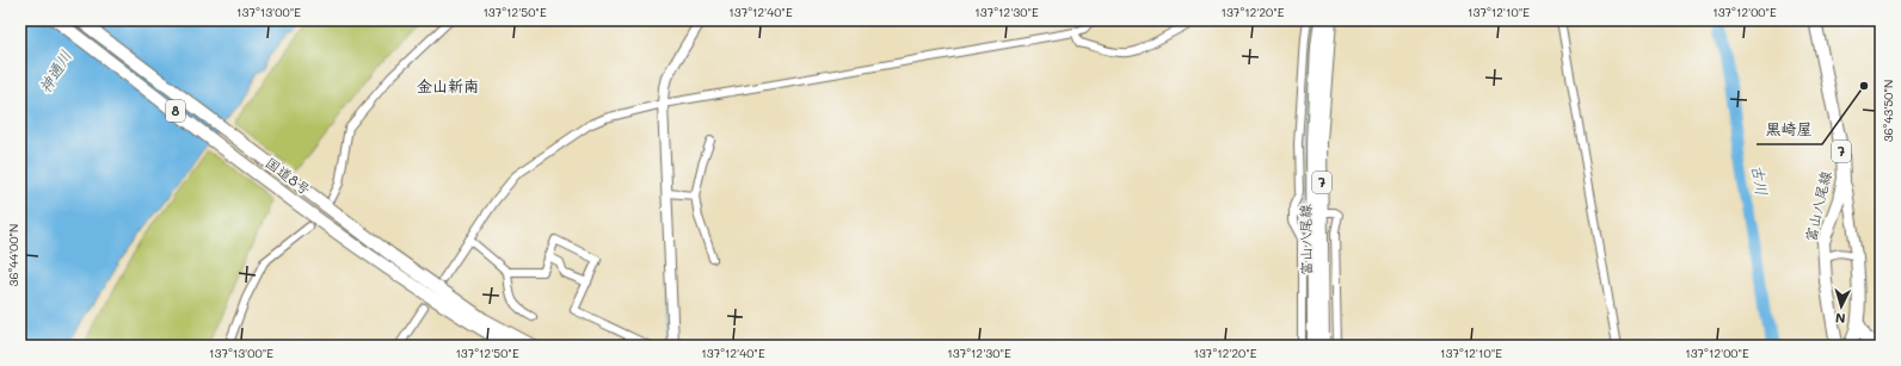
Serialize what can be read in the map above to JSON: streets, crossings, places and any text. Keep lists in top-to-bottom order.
{
  "streets": {
    "main road": [
      "8",
      "7",
      "国道8号",
      "富山八尾線"
    ]
  },
  "districts": ["金山新南"],
  "water": ["神通川", "古川"],
  "places": ["黒崎屋"],
  "north": "bottom",
  "coordinates": [
    "137°13'00\"E",
    "137°12'50\"E",
    "137°12'40\"E",
    "137°12'30\"E",
    "137°12'20\"E",
    "137°12'10\"E",
    "137°12'00\"E",
    "36°43'50\"N",
    "36°44'00\"N"
  ]
}
